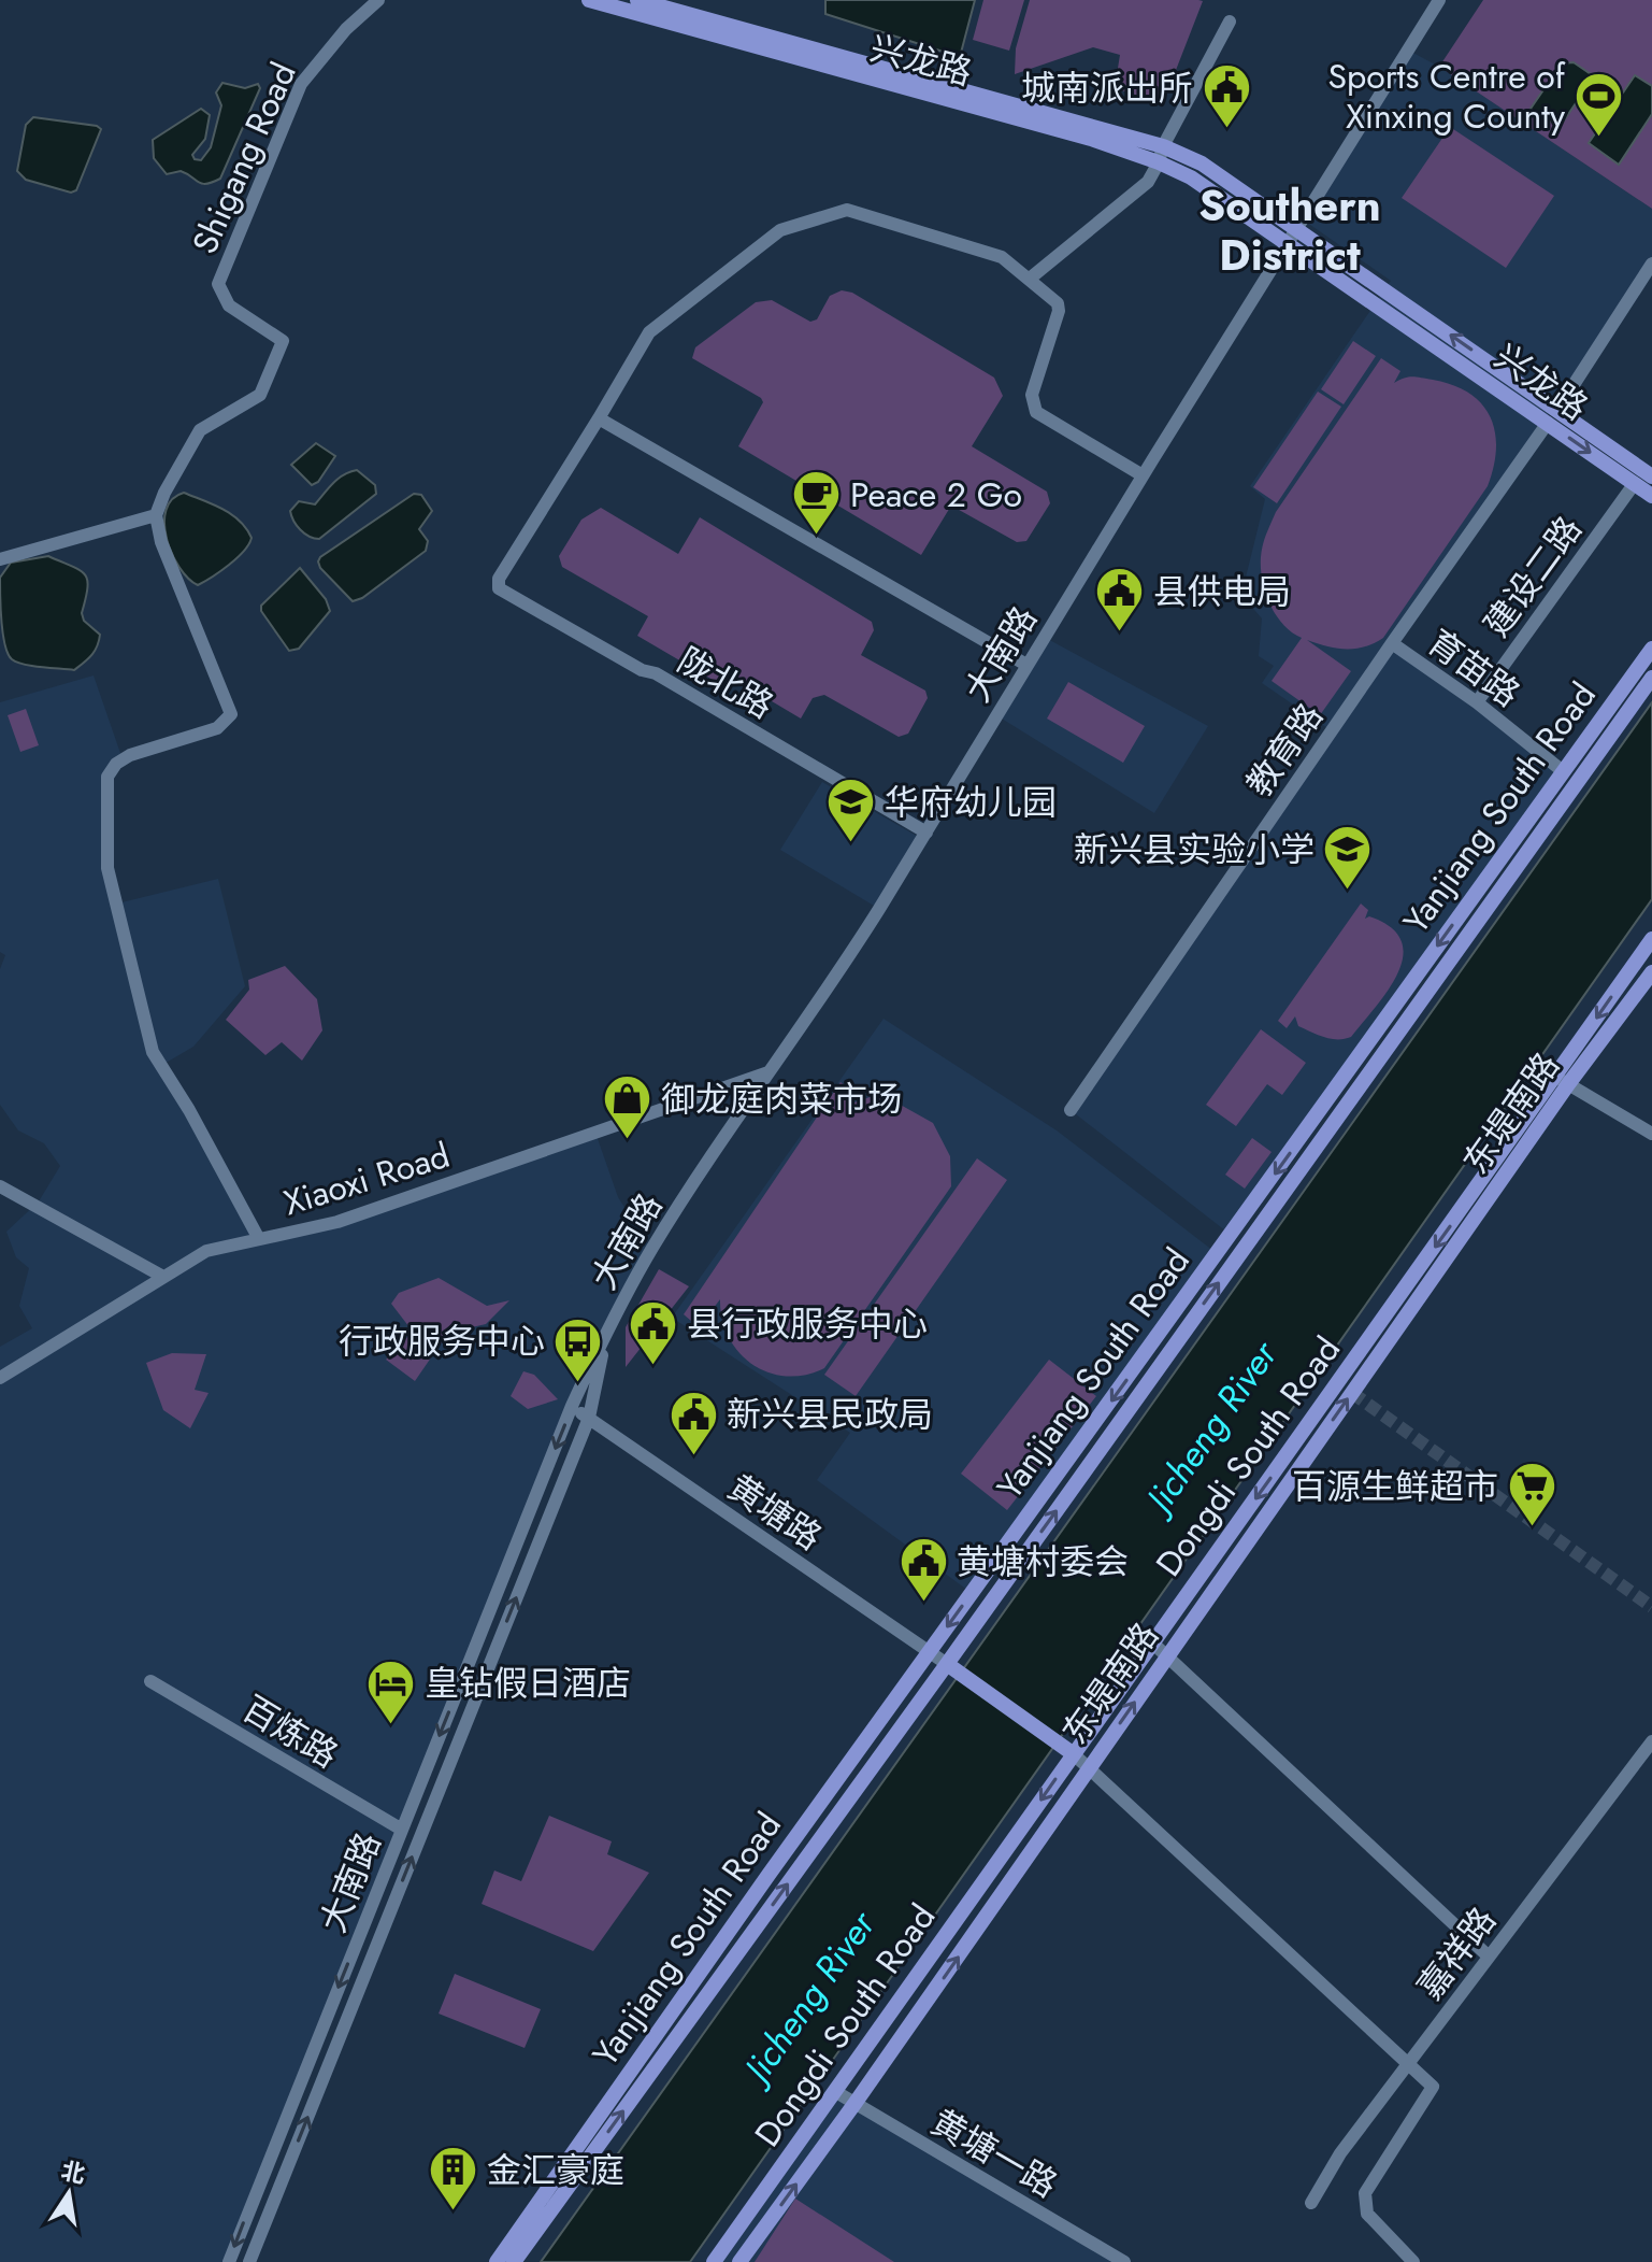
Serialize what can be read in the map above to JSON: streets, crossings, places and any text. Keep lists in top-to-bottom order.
{
  "streets": {
    "main road": [
      "兴龙路",
      "Yanjiang South Road",
      "东堤南路",
      "Dongdi South Road"
    ],
    "street": [
      "Shigang Road",
      "建设二路",
      "大南路",
      "育苗路",
      "陇北路",
      "教育路",
      "Xiaoxi Road",
      "黄塘路",
      "百炼路",
      "嘉祥路",
      "黄塘一路"
    ]
  },
  "crossings": [
    ["兴龙路", "建设二路"],
    ["兴龙路", "大南路"],
    ["兴龙路", "教育路"],
    ["建设二路", "育苗路"],
    ["大南路", "陇北路"],
    ["大南路", "Xiaoxi Road"],
    ["大南路", "黄塘路"],
    ["大南路", "百炼路"],
    ["育苗路", "教育路"],
    ["育苗路", "Yanjiang South Road"],
    ["Yanjiang South Road", "黄塘路"],
    ["东堤南路", "Dongdi South Road"],
    ["东堤南路", "黄塘一路"],
    ["Dongdi South Road", "黄塘一路"]
  ],
  "one_way": ["东堤南路", "Dongdi South Road"],
  "districts": ["Southern District"],
  "water": ["Jicheng River"],
  "places": {
    "public building": [
      "城南派出所",
      "县供电局",
      "县行政服务中心",
      "新兴县民政局",
      "黄塘村委会"
    ],
    "sports": ["Sports Centre of Xinxing County"],
    "cafe": ["Peace 2 Go"],
    "school or university": ["华府幼儿园", "新兴县实验小学"],
    "shop": ["御龙庭肉菜市场"],
    "bus stop": ["行政服务中心"],
    "supermarket": ["百源生鲜超市"],
    "hotel": ["皇钻假日酒店"],
    "building": ["金汇豪庭"]
  },
  "north": "top"
}
